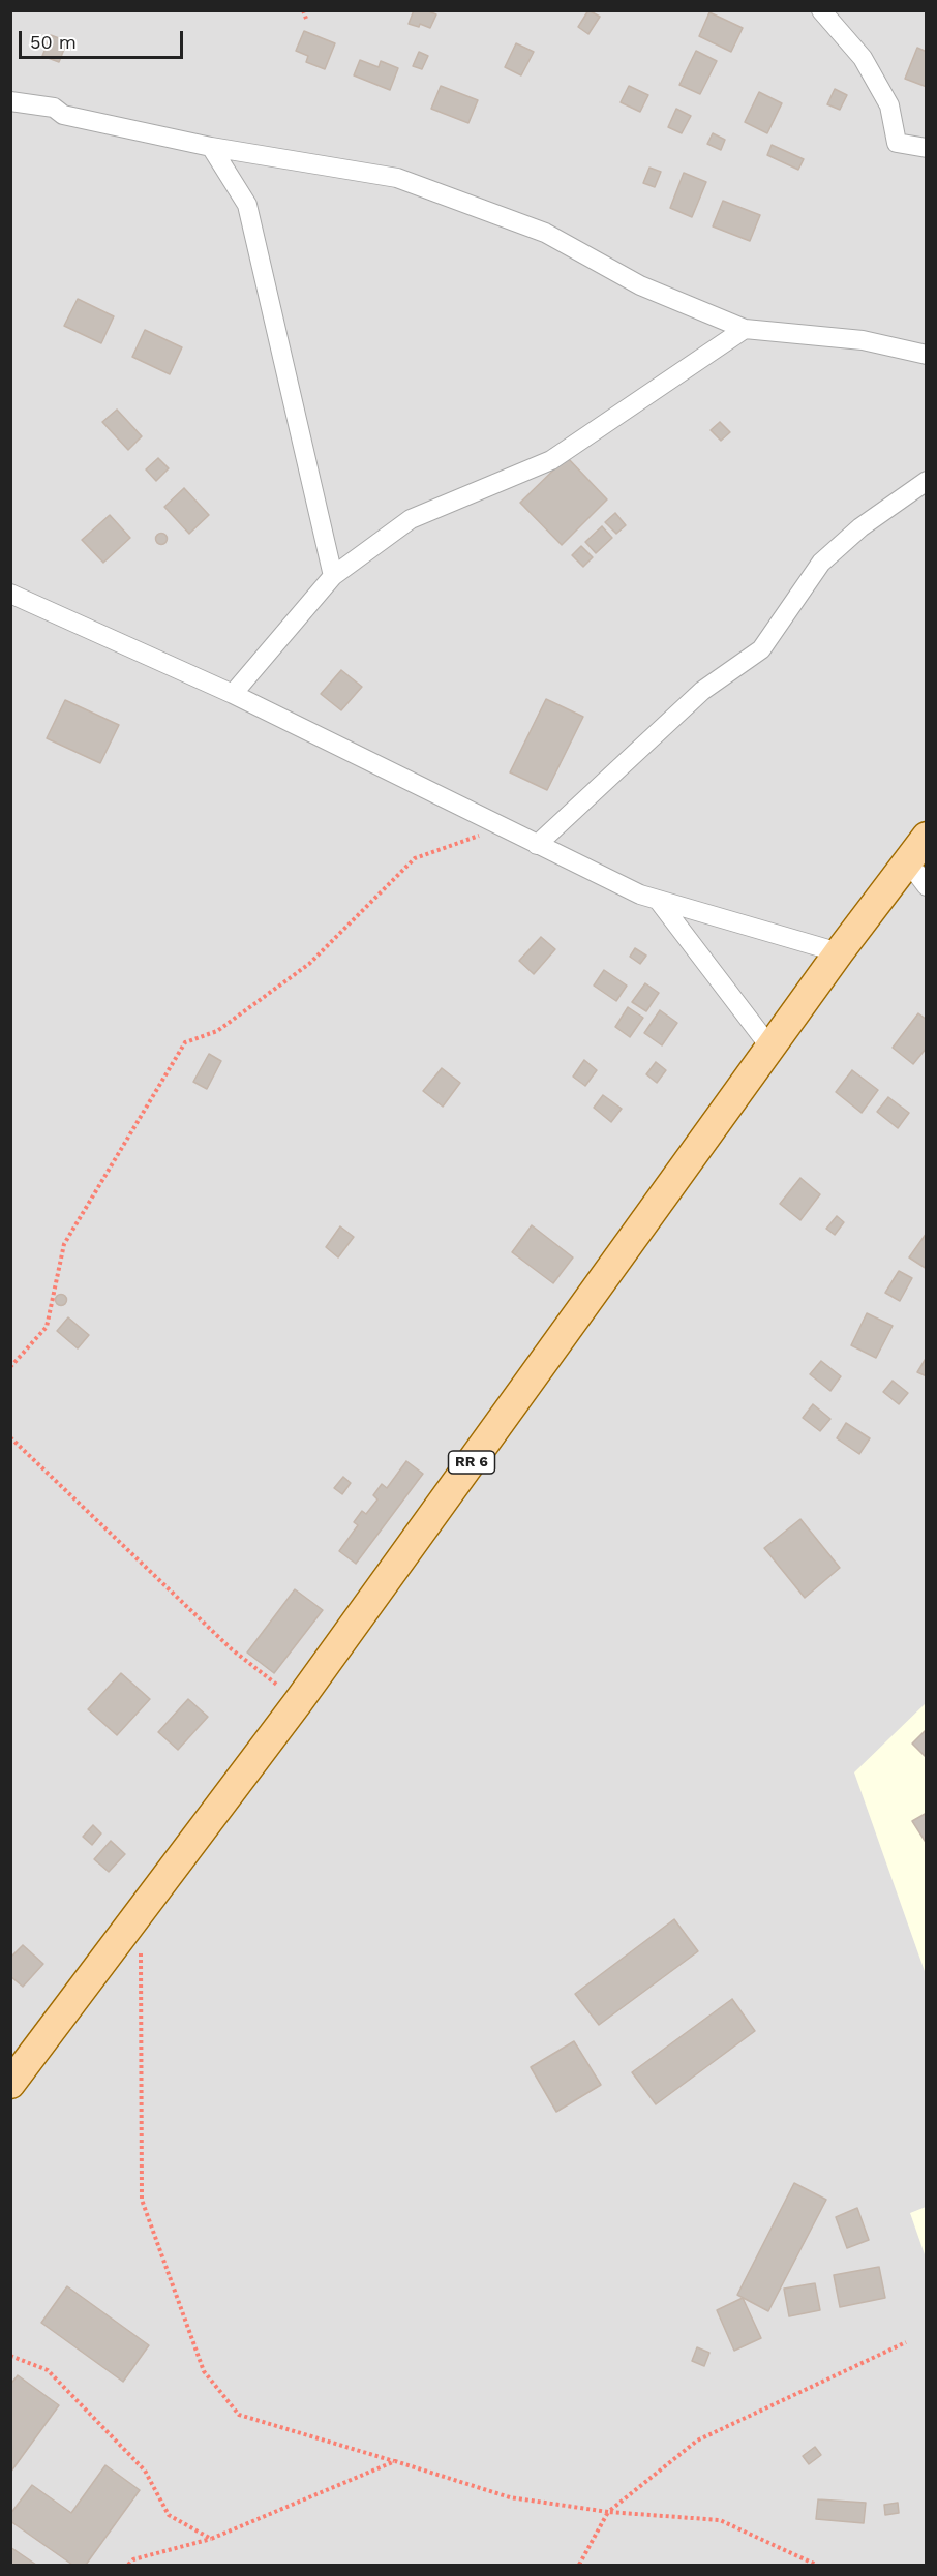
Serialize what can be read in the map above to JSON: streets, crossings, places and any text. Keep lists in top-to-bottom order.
{
  "streets": {
    "main road": ["RR 6"]
  },
  "scale_bar": "50 m"
}
